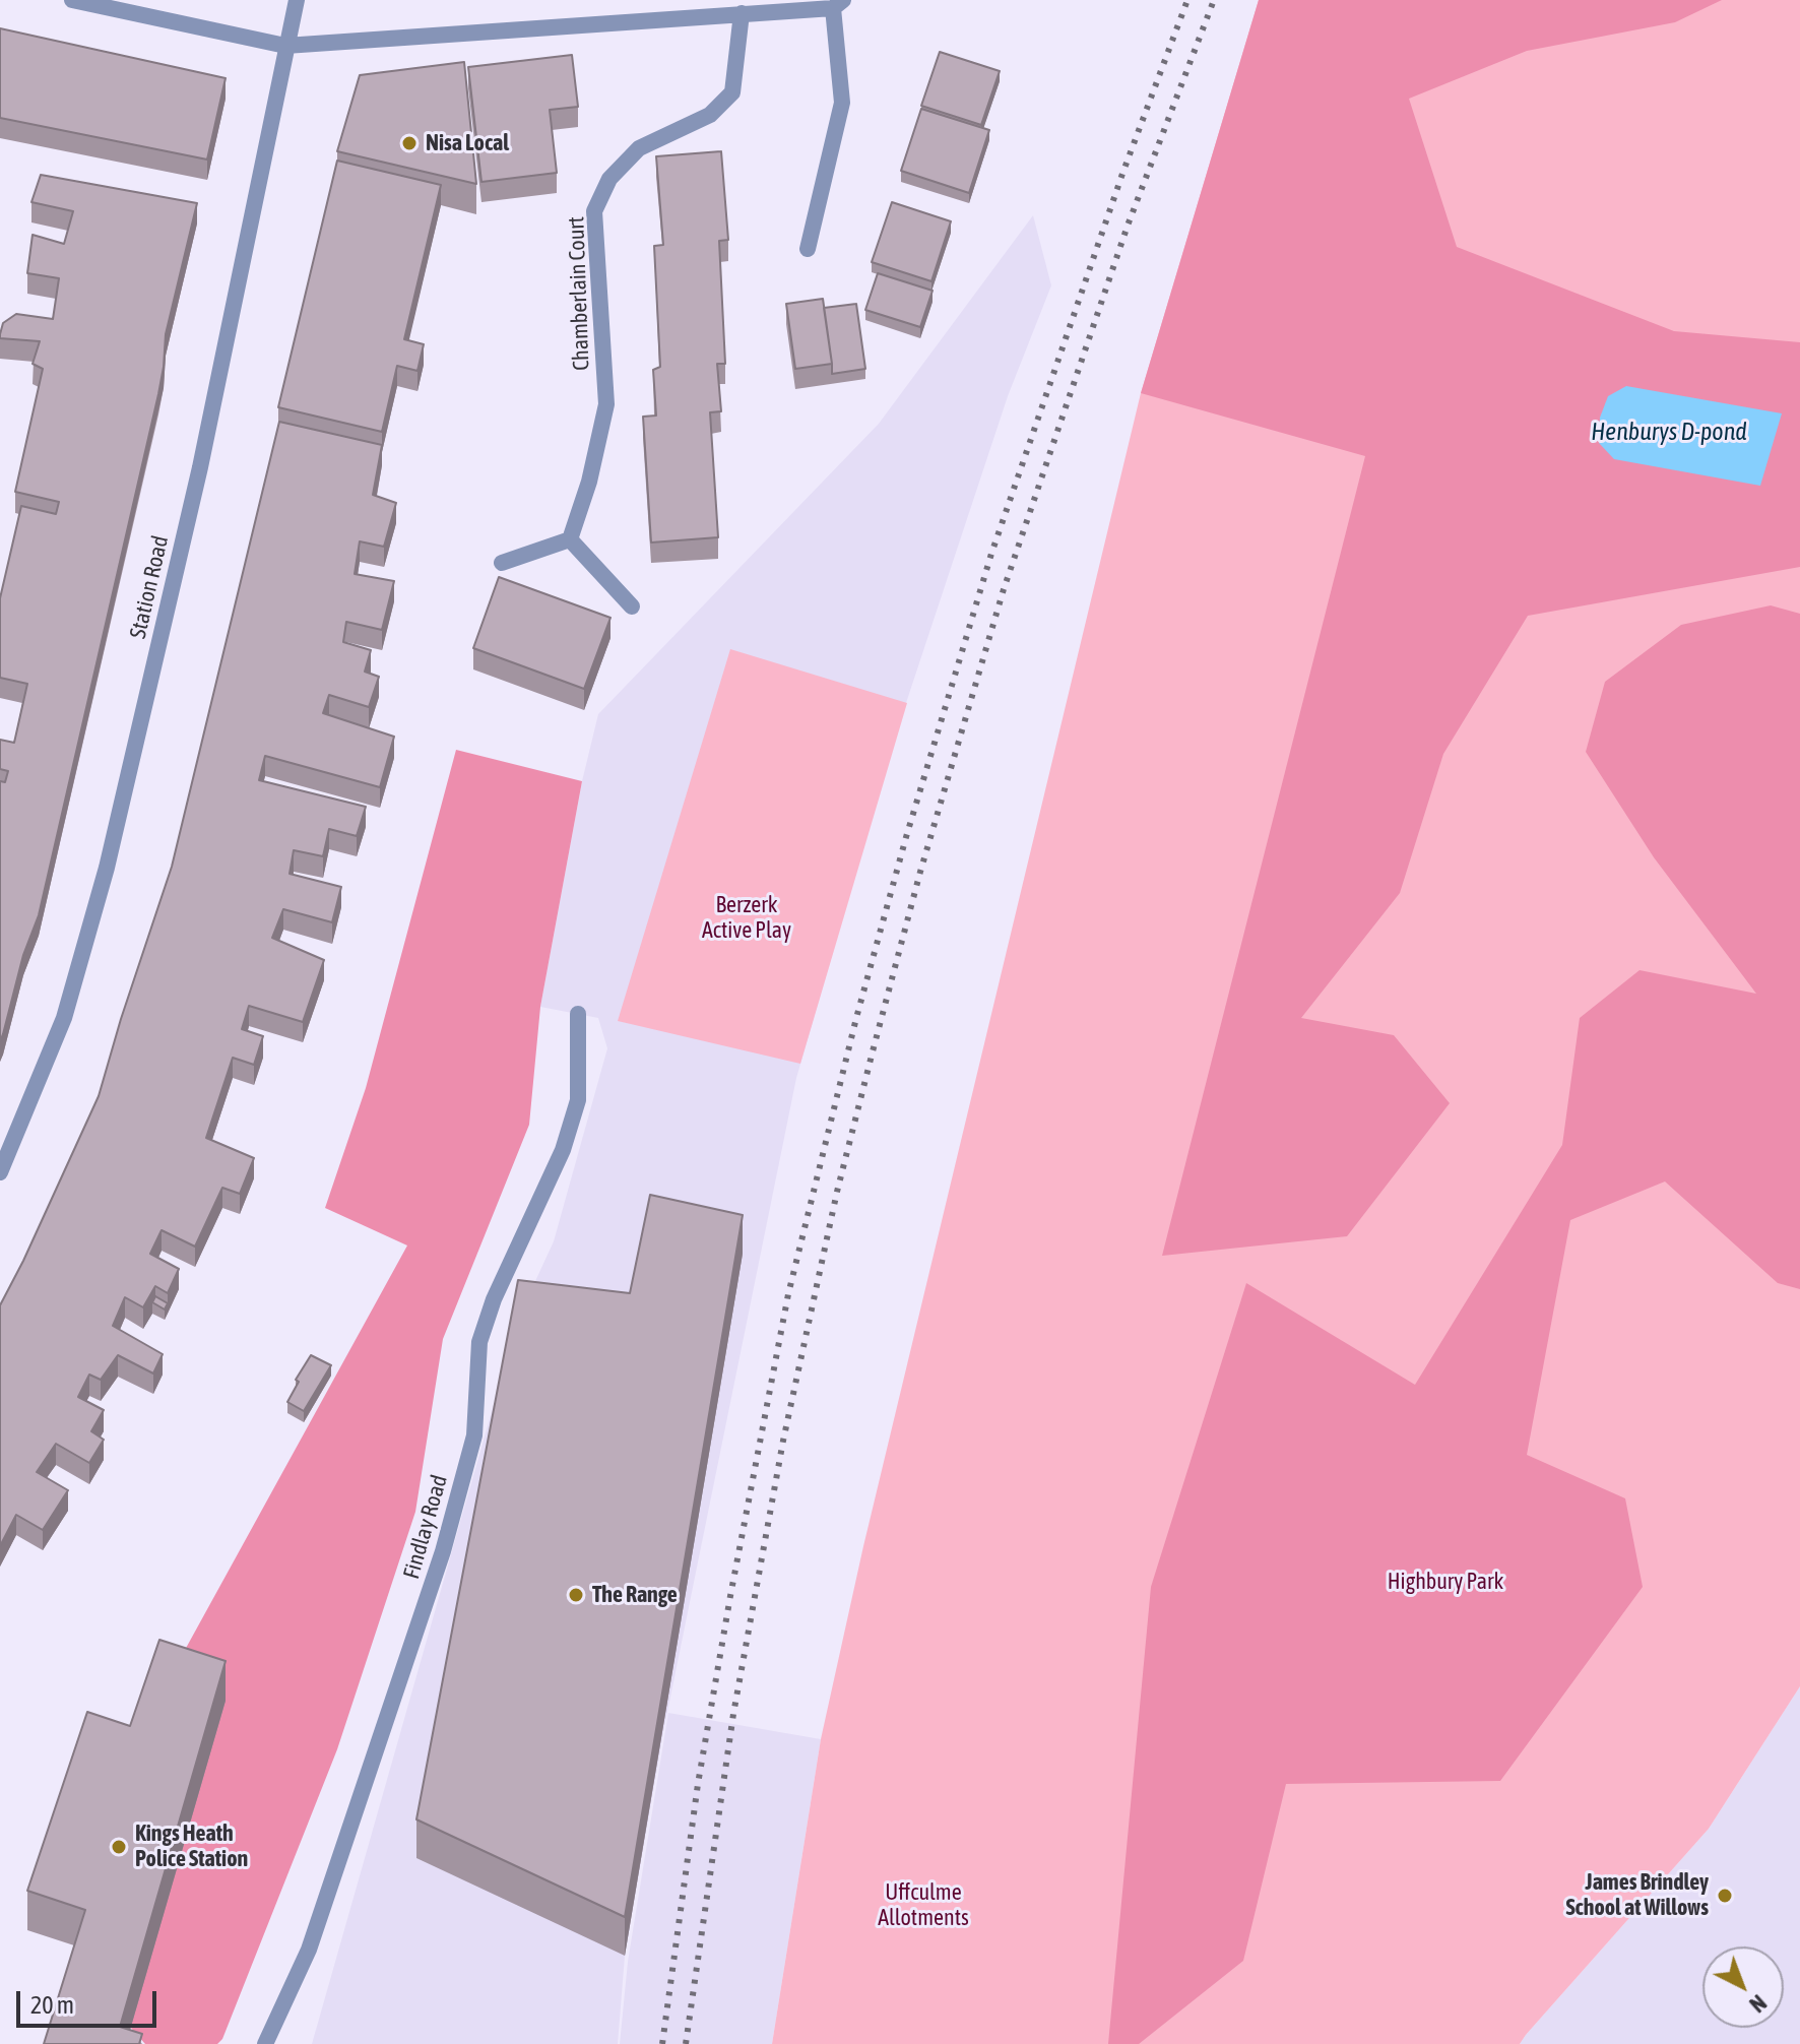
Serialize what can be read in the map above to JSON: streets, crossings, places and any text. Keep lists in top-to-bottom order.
{
  "streets": {
    "street": ["Chamberlain Court", "Station Road", "Findlay Road"]
  },
  "water": ["Henburys D-pond"],
  "parks": ["Berzerk Active Play", "Highbury Park", "Uffculme Allotments"],
  "places": [
    "Nisa Local",
    "The Range",
    "Kings Heath Police Station",
    "James Brindley School at Willows"
  ],
  "scale_bar": "20 m",
  "north": "bottom right"
}
